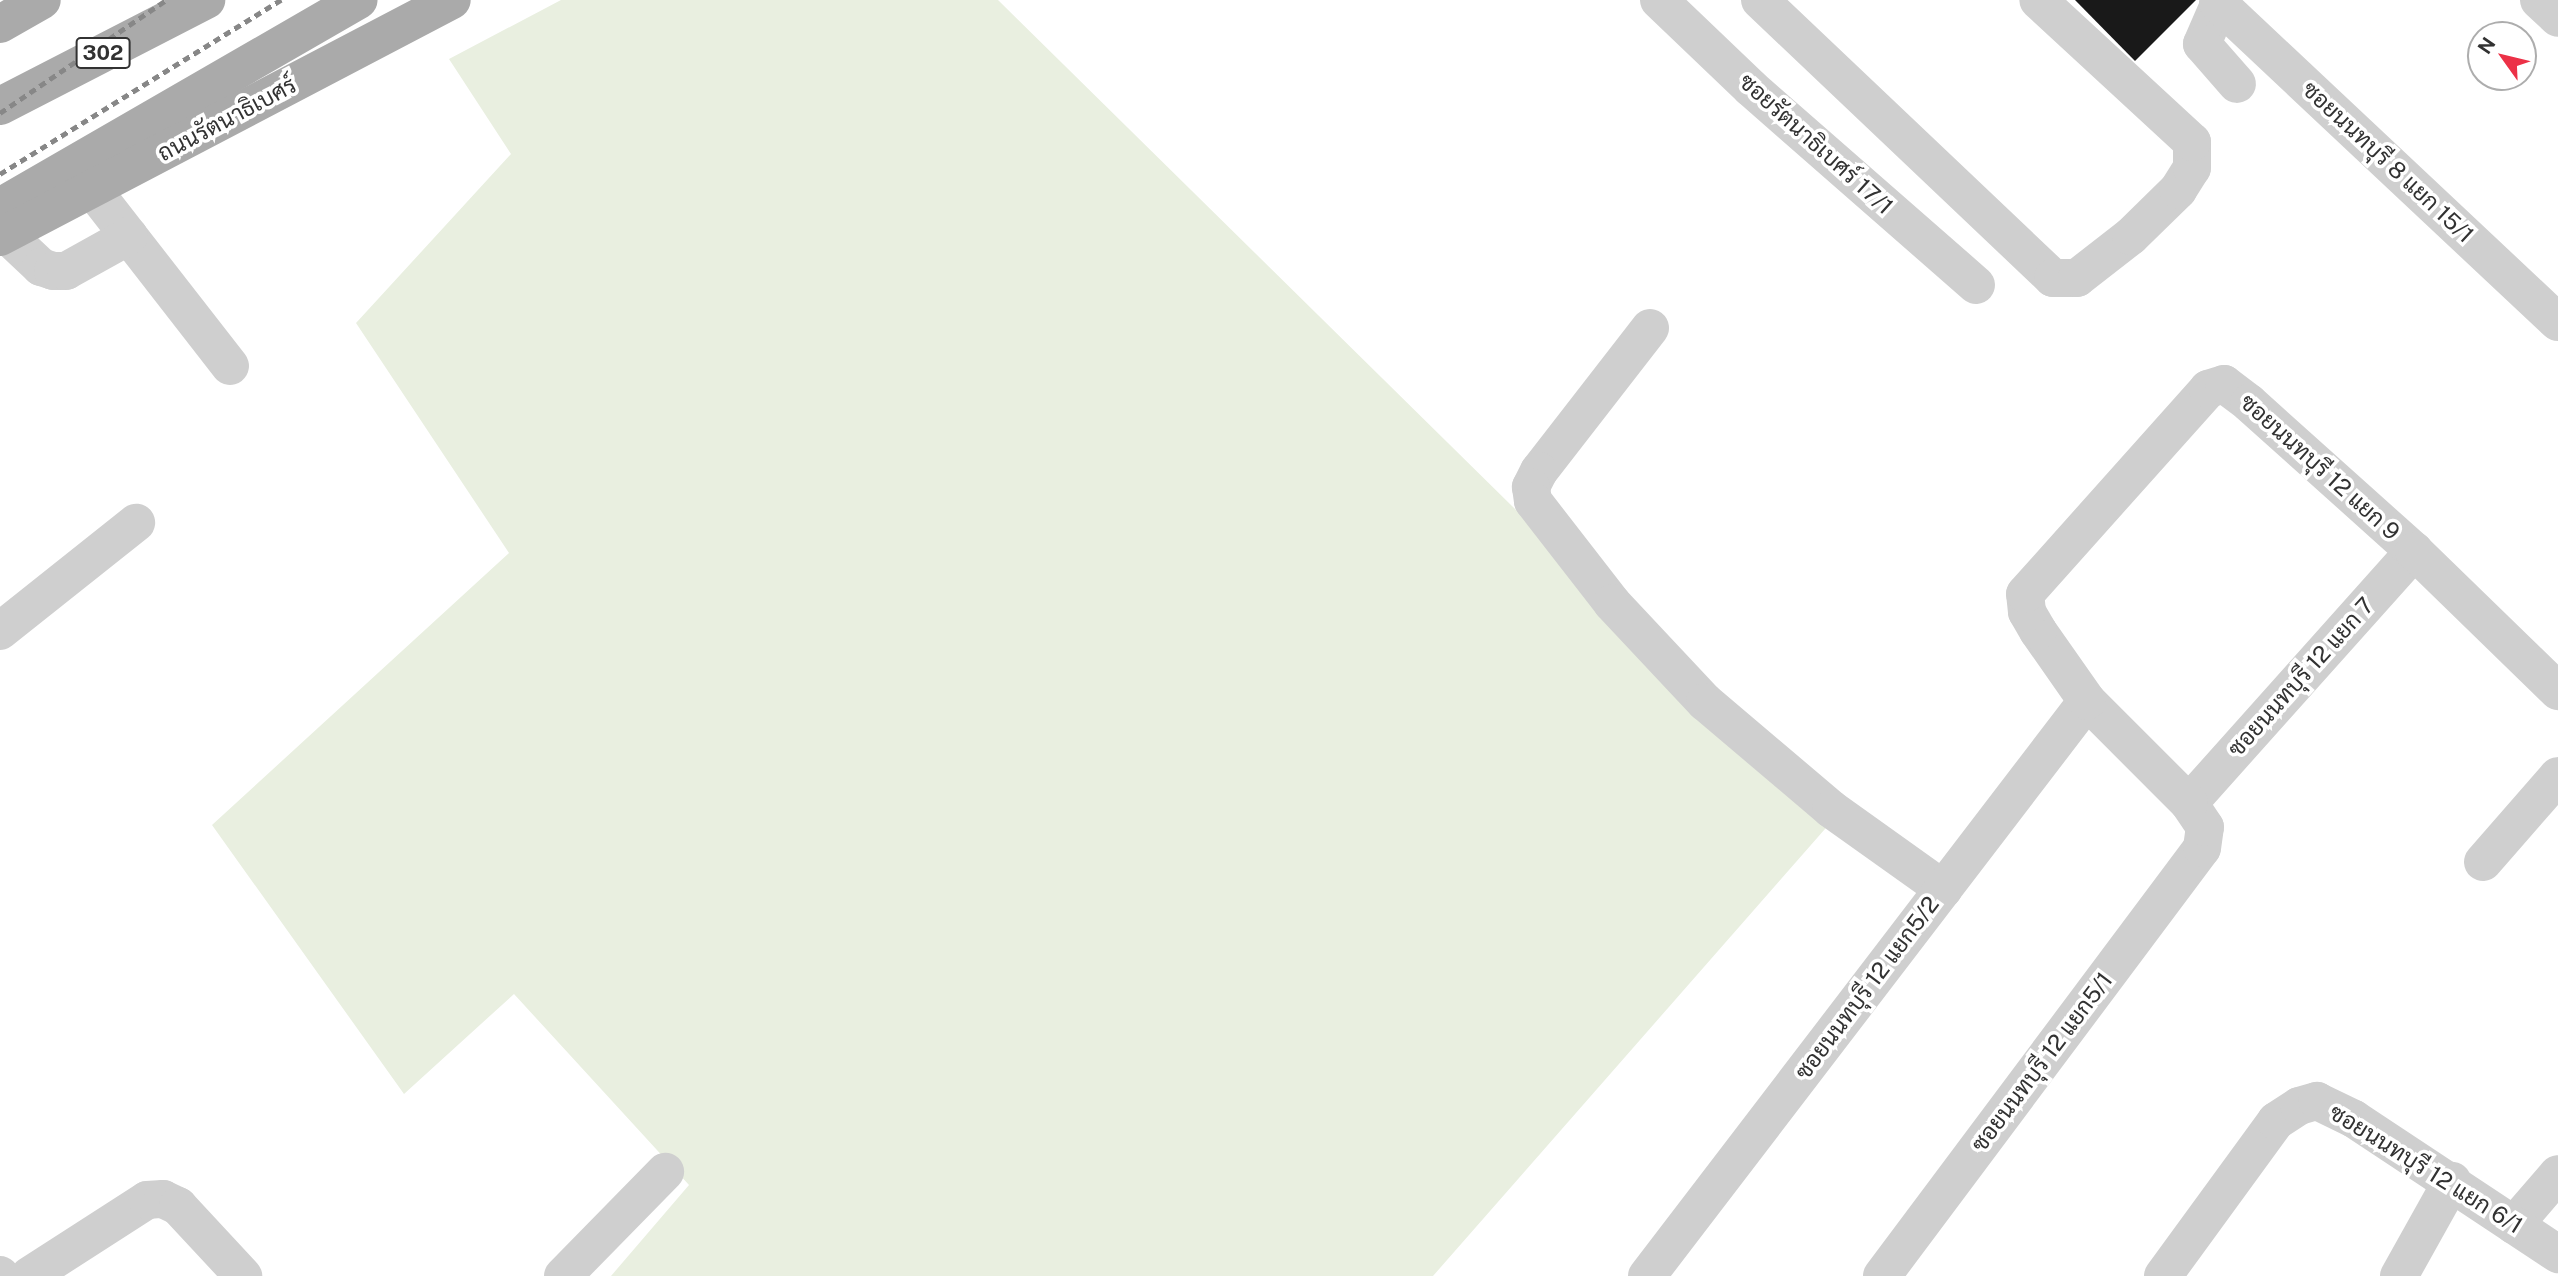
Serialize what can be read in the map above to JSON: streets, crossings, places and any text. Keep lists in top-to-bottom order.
{
  "streets": {
    "main road": ["302", "ถนนรัตนาธิเบศร์"],
    "street": [
      "ซอยรัตนาธิเบศร์ 17/1",
      "ซอยนนทบุรี 8 แยก 15/1",
      "ซอยนนทบุรี 12 แยก 9",
      "ซอยนนทบุรี 12 แยก 7",
      "ซอยนนทบุรี 12 แยก5/2",
      "ซอยนนทบุรี 12 แยก5/1",
      "ซอยนนทบุรี 12 แยก 6/1"
    ]
  },
  "crossings": [
    ["ซอยนนทบุรี 12 แยก 9", "ซอยนนทบุรี 12 แยก 7"],
    ["ซอยนนทบุรี 12 แยก 9", "ซอยนนทบุรี 12 แยก5/2"],
    ["ซอยนนทบุรี 12 แยก 7", "ซอยนนทบุรี 12 แยก5/1"]
  ],
  "north": "top left"
}
